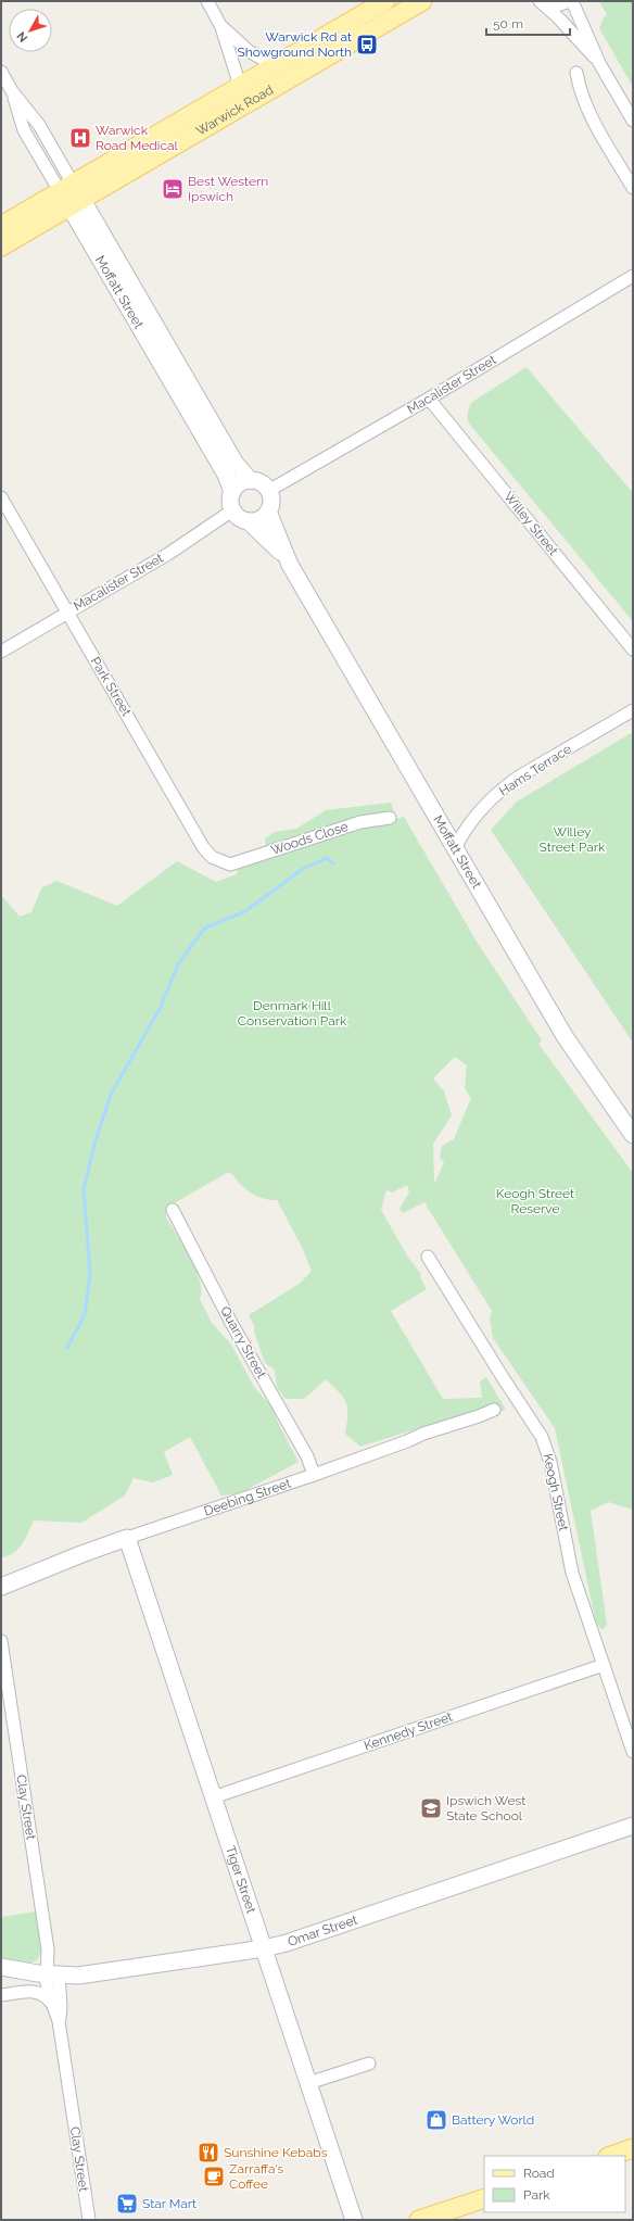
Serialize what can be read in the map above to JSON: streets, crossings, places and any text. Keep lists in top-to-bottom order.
{
  "streets": {
    "main road": [
      "Warwick Road",
      "Moffatt Street",
      "Deebing Street",
      "Tiger Street",
      "Omar Street"
    ],
    "street": [
      "Macalister Street",
      "Willey Street",
      "Park Street",
      "Hams Terrace",
      "Woods Close",
      "Quarry Street",
      "Keogh Street",
      "Kennedy Street",
      "Clay Street"
    ]
  },
  "crossings": [
    ["Warwick Road", "Moffatt Street"],
    ["Moffatt Street", "Macalister Street"],
    ["Moffatt Street", "Hams Terrace"],
    ["Macalister Street", "Willey Street"],
    ["Macalister Street", "Park Street"],
    ["Park Street", "Woods Close"],
    ["Quarry Street", "Deebing Street"],
    ["Keogh Street", "Kennedy Street"],
    ["Deebing Street", "Tiger Street"],
    ["Kennedy Street", "Tiger Street"],
    ["Clay Street", "Omar Street"],
    ["Tiger Street", "Omar Street"]
  ],
  "parks": ["Willey Street Park", "Denmark Hill Conservation Park", "Keogh Street Reserve"],
  "places": {
    "bus stop": ["Warwick Rd at Showground North"],
    "hospital": ["Warwick Road Medical"],
    "hotel": ["Best Western Ipswich"],
    "school or university": ["Ipswich West State School"],
    "shop": ["Battery World"],
    "restaurant": ["Sunshine Kebabs"],
    "cafe": ["Zarraffa's Coffee"],
    "supermarket": ["Star Mart"]
  },
  "legend": ["Road", "Park"],
  "scale_bar": "50 m",
  "north": "bottom left"
}
